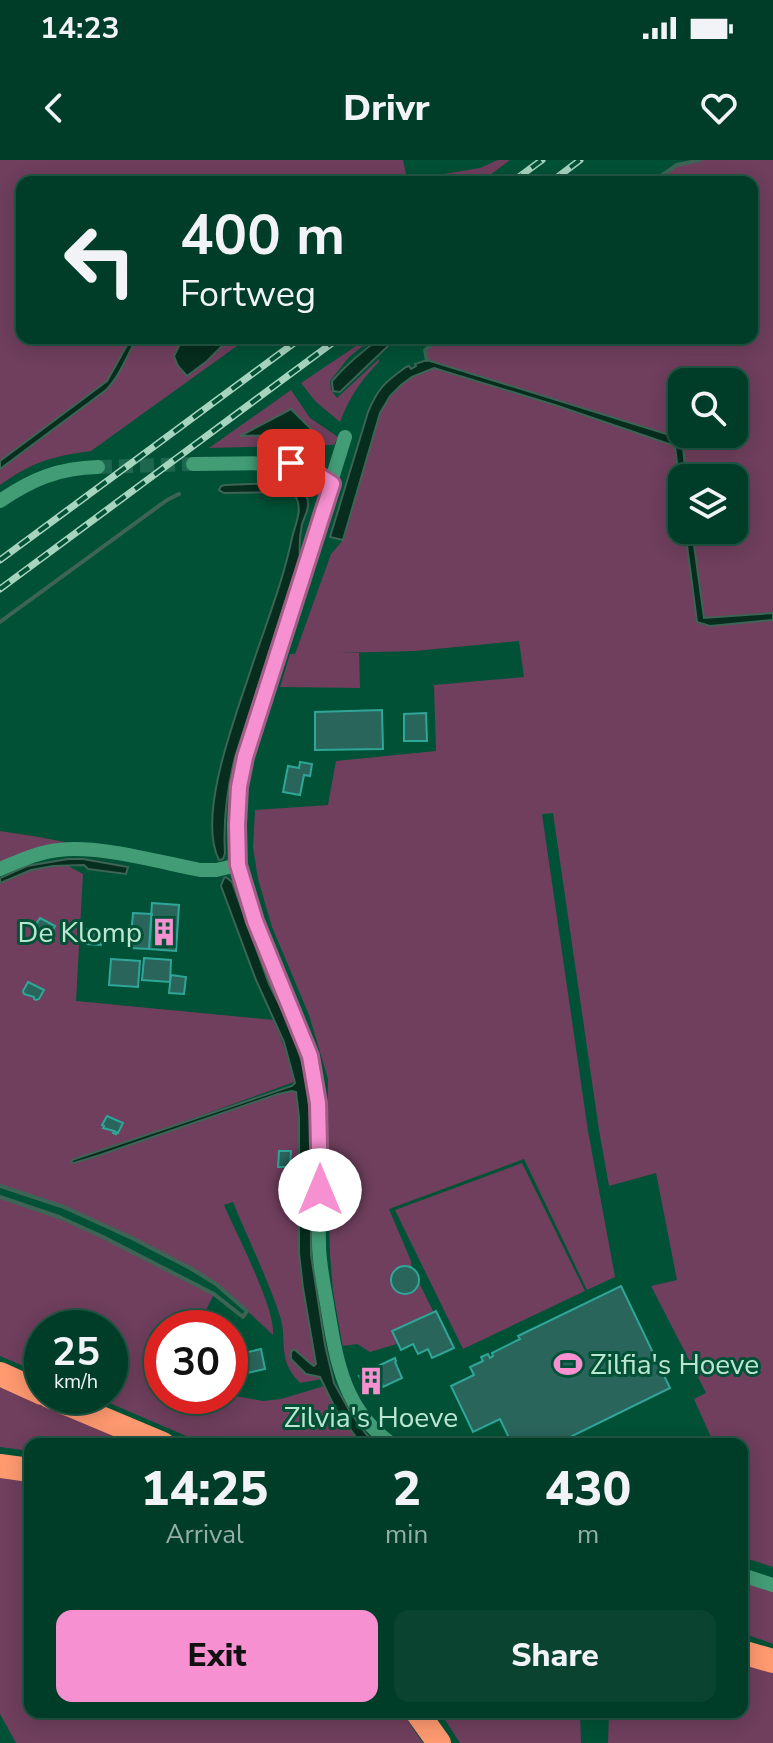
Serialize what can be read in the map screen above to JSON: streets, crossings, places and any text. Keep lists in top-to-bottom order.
{
  "places": {
    "building": ["De Klomp", "Zilvia's Hoeve"],
    "sports": ["Zilfia's Hoeve"]
  },
  "page": {
    "status": "14:23",
    "header": "Drivr",
    "turn": ["400 m", "Fortweg"],
    "speed": "25 km/h",
    "limit": "30",
    "eta": [
      "14:25",
      "Arrival",
      "2",
      "min",
      "430",
      "m"
    ],
    "buttons": ["Exit", "Share"]
  }
}
